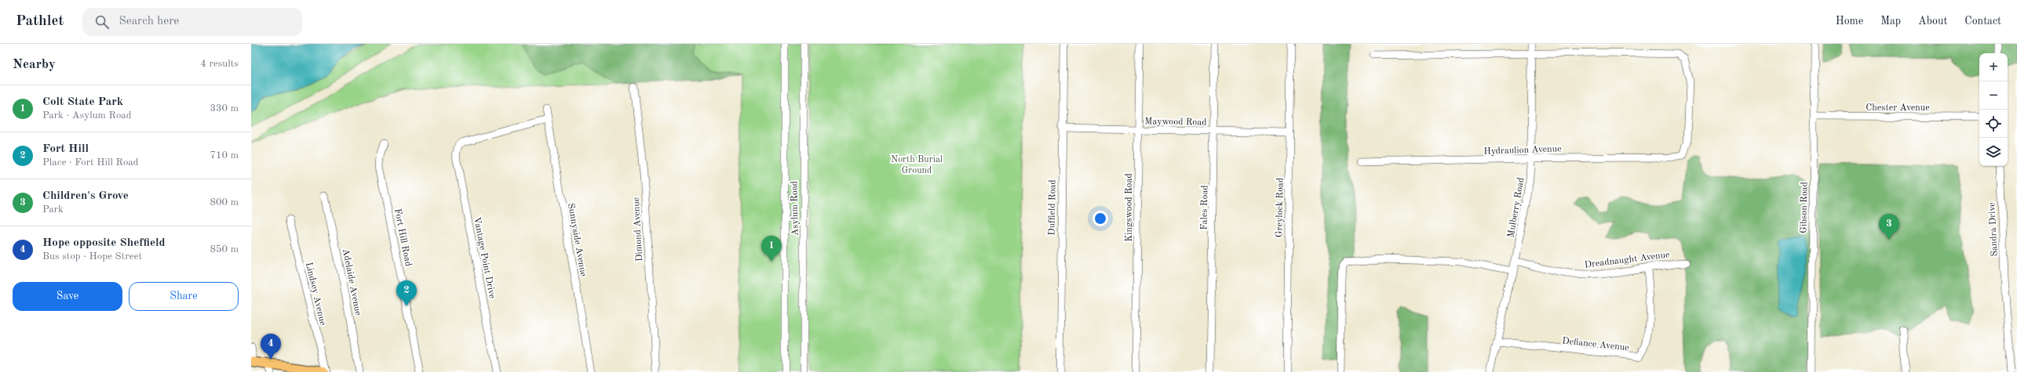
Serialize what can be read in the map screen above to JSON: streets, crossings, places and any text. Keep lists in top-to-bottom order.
{
  "streets": {
    "street": [
      "Chester Avenue",
      "Maywood Road",
      "Hydraulion Avenue",
      "Duffield Road",
      "Kingswood Road",
      "Fales Road",
      "Greylock Road",
      "Mulberry Road",
      "Gibson Road",
      "Asylum Road",
      "Dimond Avenue",
      "Sandra Drive",
      "Fort Hill Road",
      "Sunnyside Avenue",
      "Vantage Point Drive",
      "Dreadnaught Avenue",
      "Adelaide Avenue",
      "Lindsey Avenue",
      "Defiance Avenue"
    ]
  },
  "crossings": [
    ["Chester Avenue", "Gibson Road"],
    ["Maywood Road", "Duffield Road"],
    ["Maywood Road", "Kingswood Road"],
    ["Maywood Road", "Fales Road"],
    ["Maywood Road", "Greylock Road"],
    ["Hydraulion Avenue", "Mulberry Road"],
    ["Mulberry Road", "Dreadnaught Avenue"],
    ["Mulberry Road", "Defiance Avenue"],
    ["Sunnyside Avenue", "Vantage Point Drive"],
    ["Dreadnaught Avenue", "Defiance Avenue"]
  ],
  "parks": ["North Burial Ground"],
  "page": {
    "header": "Pathlet",
    "search": "Search here",
    "nav": [
      "Home",
      "Map",
      "About",
      "Contact"
    ],
    "heading": ["Nearby", "4 results"],
    "map_buttons": ["+", "−"],
    "list": [
      {
        "mark": "1",
        "name": "Colt State Park",
        "note": "Park · Asylum Road",
        "value": "330 m"
      },
      {
        "mark": "2",
        "name": "Fort Hill",
        "note": "Place · Fort Hill Road",
        "value": "710 m"
      },
      {
        "mark": "3",
        "name": "Children's Grove",
        "note": "Park",
        "value": "800 m"
      },
      {
        "mark": "4",
        "name": "Hope opposite Sheffield",
        "note": "Bus stop · Hope Street",
        "value": "850 m"
      }
    ],
    "pins": [
      "3",
      "1",
      "2",
      "4"
    ],
    "buttons": ["Save", "Share"]
  }
}
